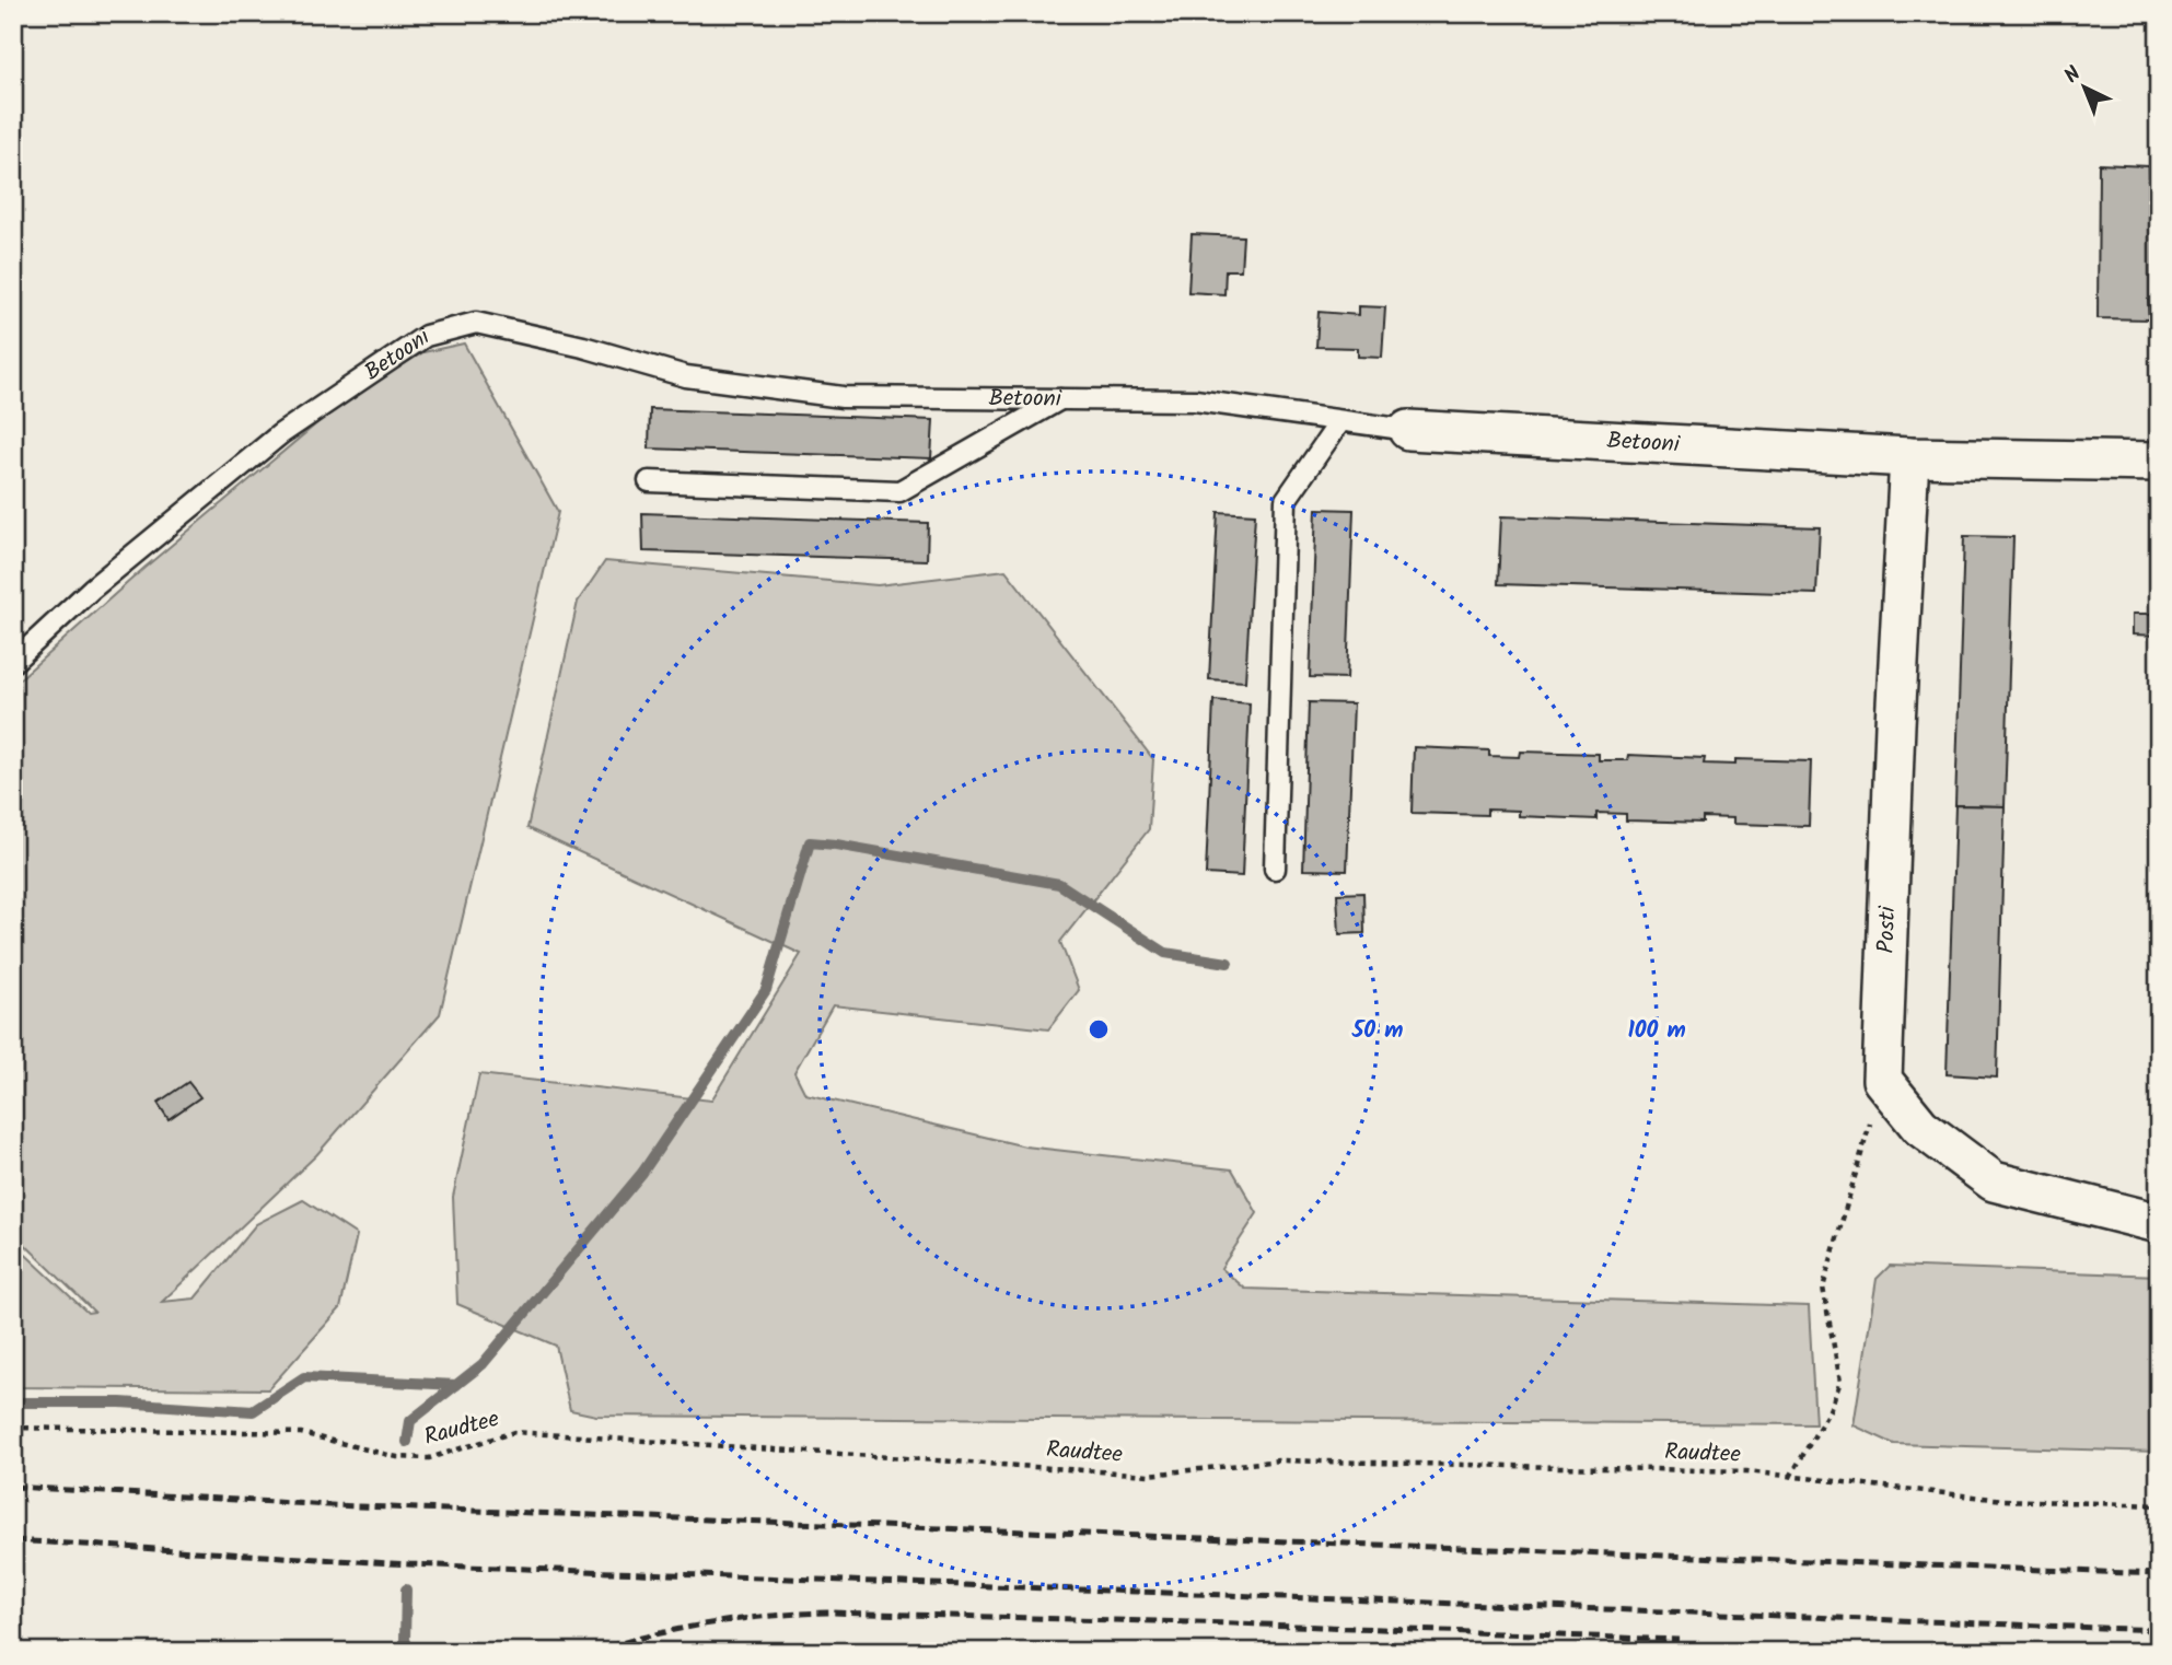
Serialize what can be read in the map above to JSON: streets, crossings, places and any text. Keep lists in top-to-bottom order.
{
  "streets": {
    "street": ["Betooni", "Posti"],
    "path": ["Raudtee"]
  },
  "crossings": [
    ["Betooni", "Posti"]
  ],
  "north": "top left",
  "rings": ["50 m", "100 m"]
}
